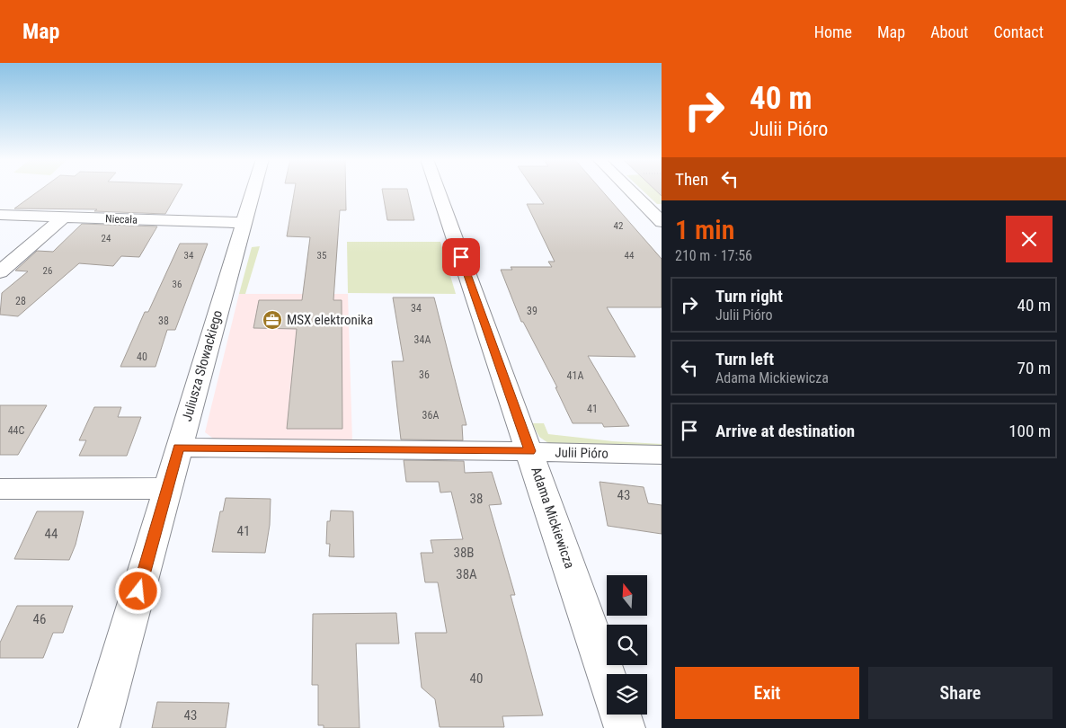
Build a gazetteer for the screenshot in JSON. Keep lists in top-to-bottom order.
{
  "streets": {
    "street": [
      "Niecała",
      "Juliusza Słowackiego",
      "Julii Pióro",
      "Adama Mickiewicza"
    ]
  },
  "crossings": [
    ["Niecała", "Juliusza Słowackiego"],
    ["Juliusza Słowackiego", "Julii Pióro"],
    ["Julii Pióro", "Adama Mickiewicza"]
  ],
  "places": {
    "office": ["MSX elektronika"]
  },
  "house_numbers": [
    "42",
    "24",
    "34",
    "35",
    "44",
    "26",
    "36",
    "28",
    "34",
    "39",
    "38",
    "34A",
    "40",
    "36",
    "41A",
    "41",
    "36A",
    "44C",
    "43",
    "38",
    "41",
    "44",
    "38B",
    "38A",
    "46",
    "40",
    "43"
  ],
  "north": "top",
  "page": {
    "header": "Map",
    "nav": [
      "Home",
      "Map",
      "About",
      "Contact"
    ],
    "turn": ["40 m", "Julii Pióro"],
    "then": "Then",
    "heading": ["1 min", "210 m · 17:56"],
    "list": [
      {
        "name": "Turn right",
        "note": "Julii Pióro",
        "value": "40 m"
      },
      {
        "name": "Turn left",
        "note": "Adama Mickiewicza",
        "value": "70 m"
      },
      {
        "name": "Arrive at destination",
        "value": "100 m"
      }
    ],
    "buttons": ["Exit", "Share"]
  }
}
